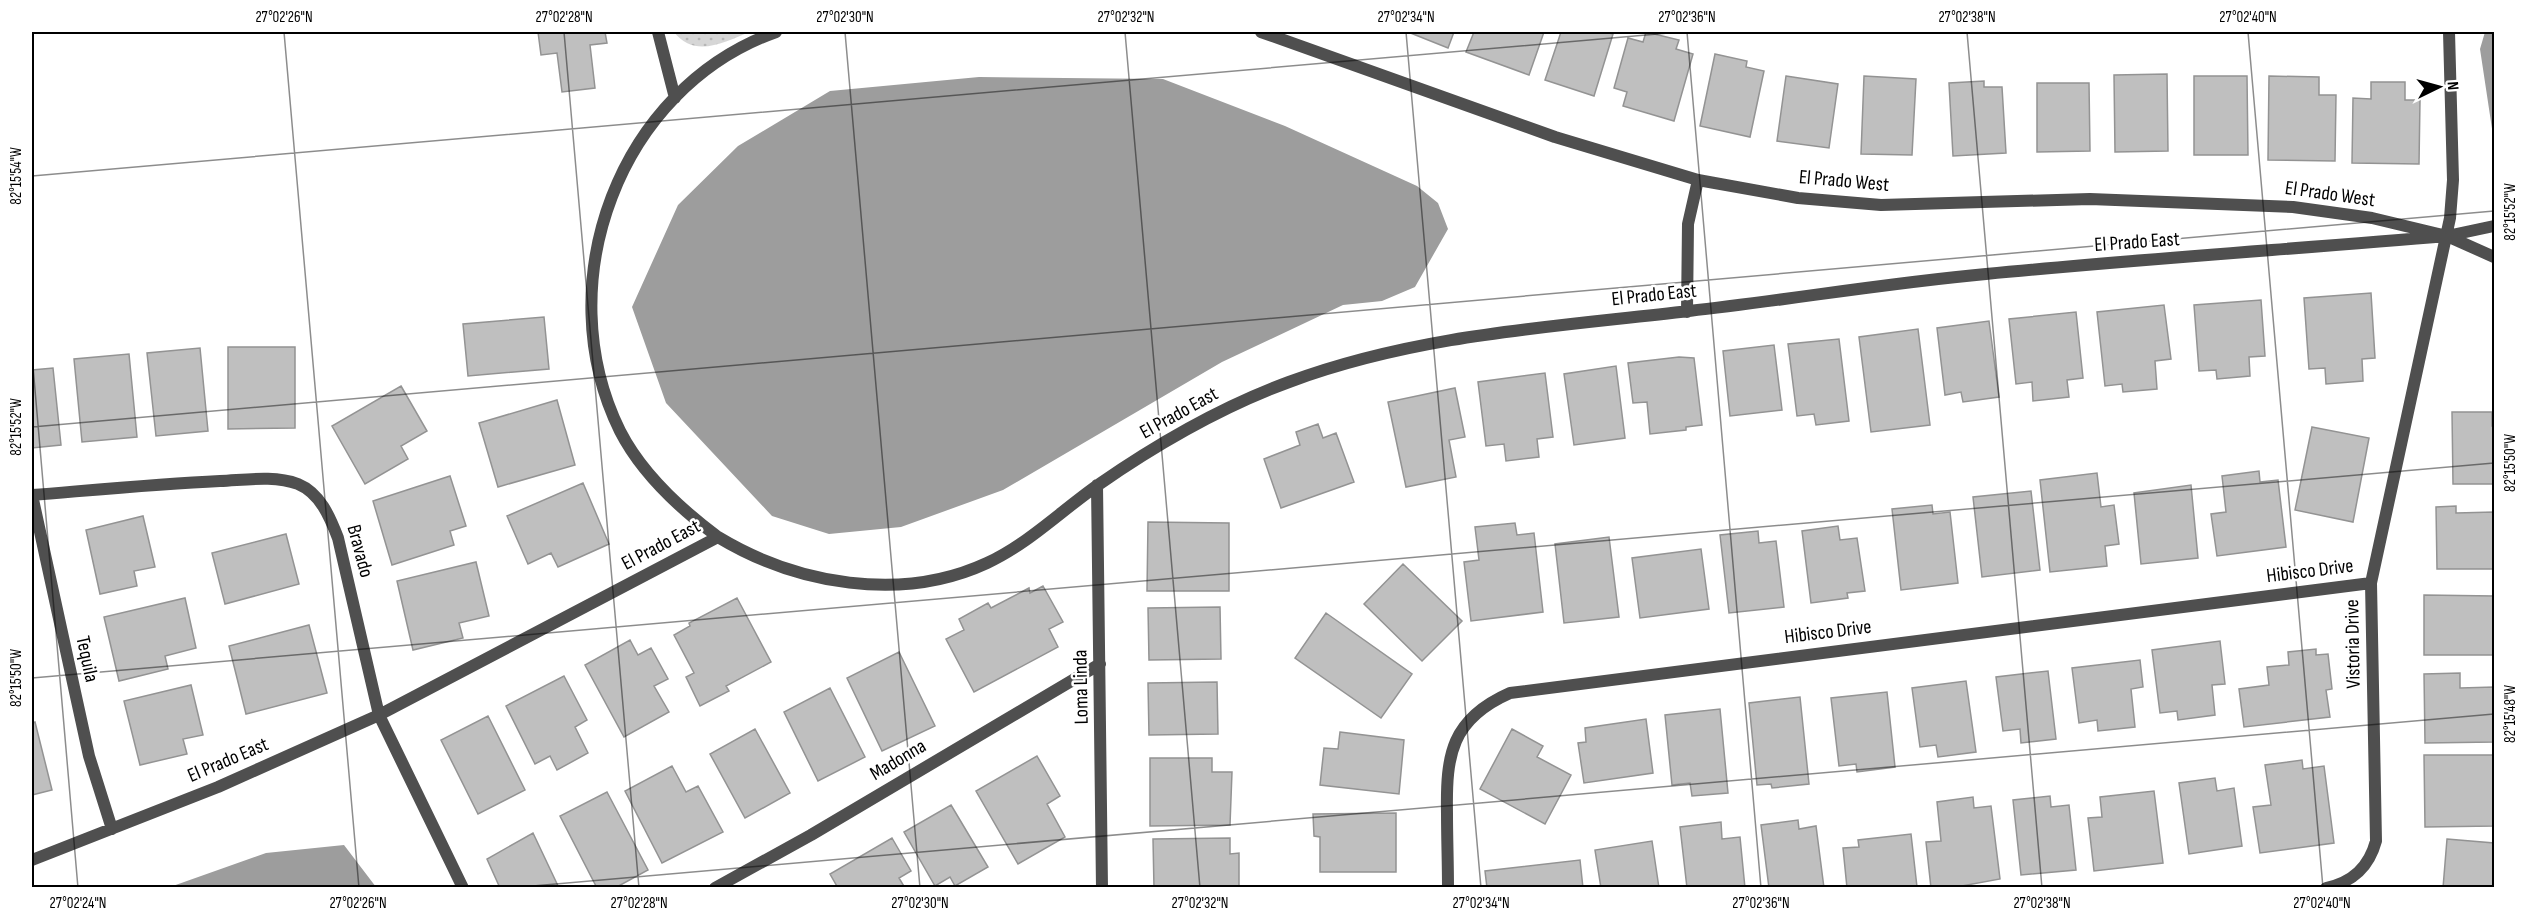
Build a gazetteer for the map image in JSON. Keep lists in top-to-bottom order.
{
  "streets": {
    "street": [
      "El Prado West",
      "El Prado East",
      "Bravado",
      "Hibisco Drive",
      "Vistoria Drive",
      "Tequila",
      "Loma Linda",
      "Madonna"
    ]
  },
  "crossings": [
    ["El Prado West", "El Prado East"],
    ["El Prado West", "Vistoria Drive"],
    ["El Prado East", "Bravado"],
    ["El Prado East", "Vistoria Drive"],
    ["El Prado East", "Tequila"],
    ["El Prado East", "Loma Linda"],
    ["Bravado", "Tequila"],
    ["Hibisco Drive", "Vistoria Drive"],
    ["Loma Linda", "Madonna"]
  ],
  "north": "right",
  "coordinates": [
    "27°02'26\"N",
    "27°02'28\"N",
    "27°02'30\"N",
    "27°02'32\"N",
    "27°02'34\"N",
    "27°02'36\"N",
    "27°02'38\"N",
    "27°02'40\"N",
    "82°15'54\"W",
    "82°15'52\"W",
    "82°15'50\"W",
    "82°15'48\"W",
    "27°02'24\"N"
  ]
}
